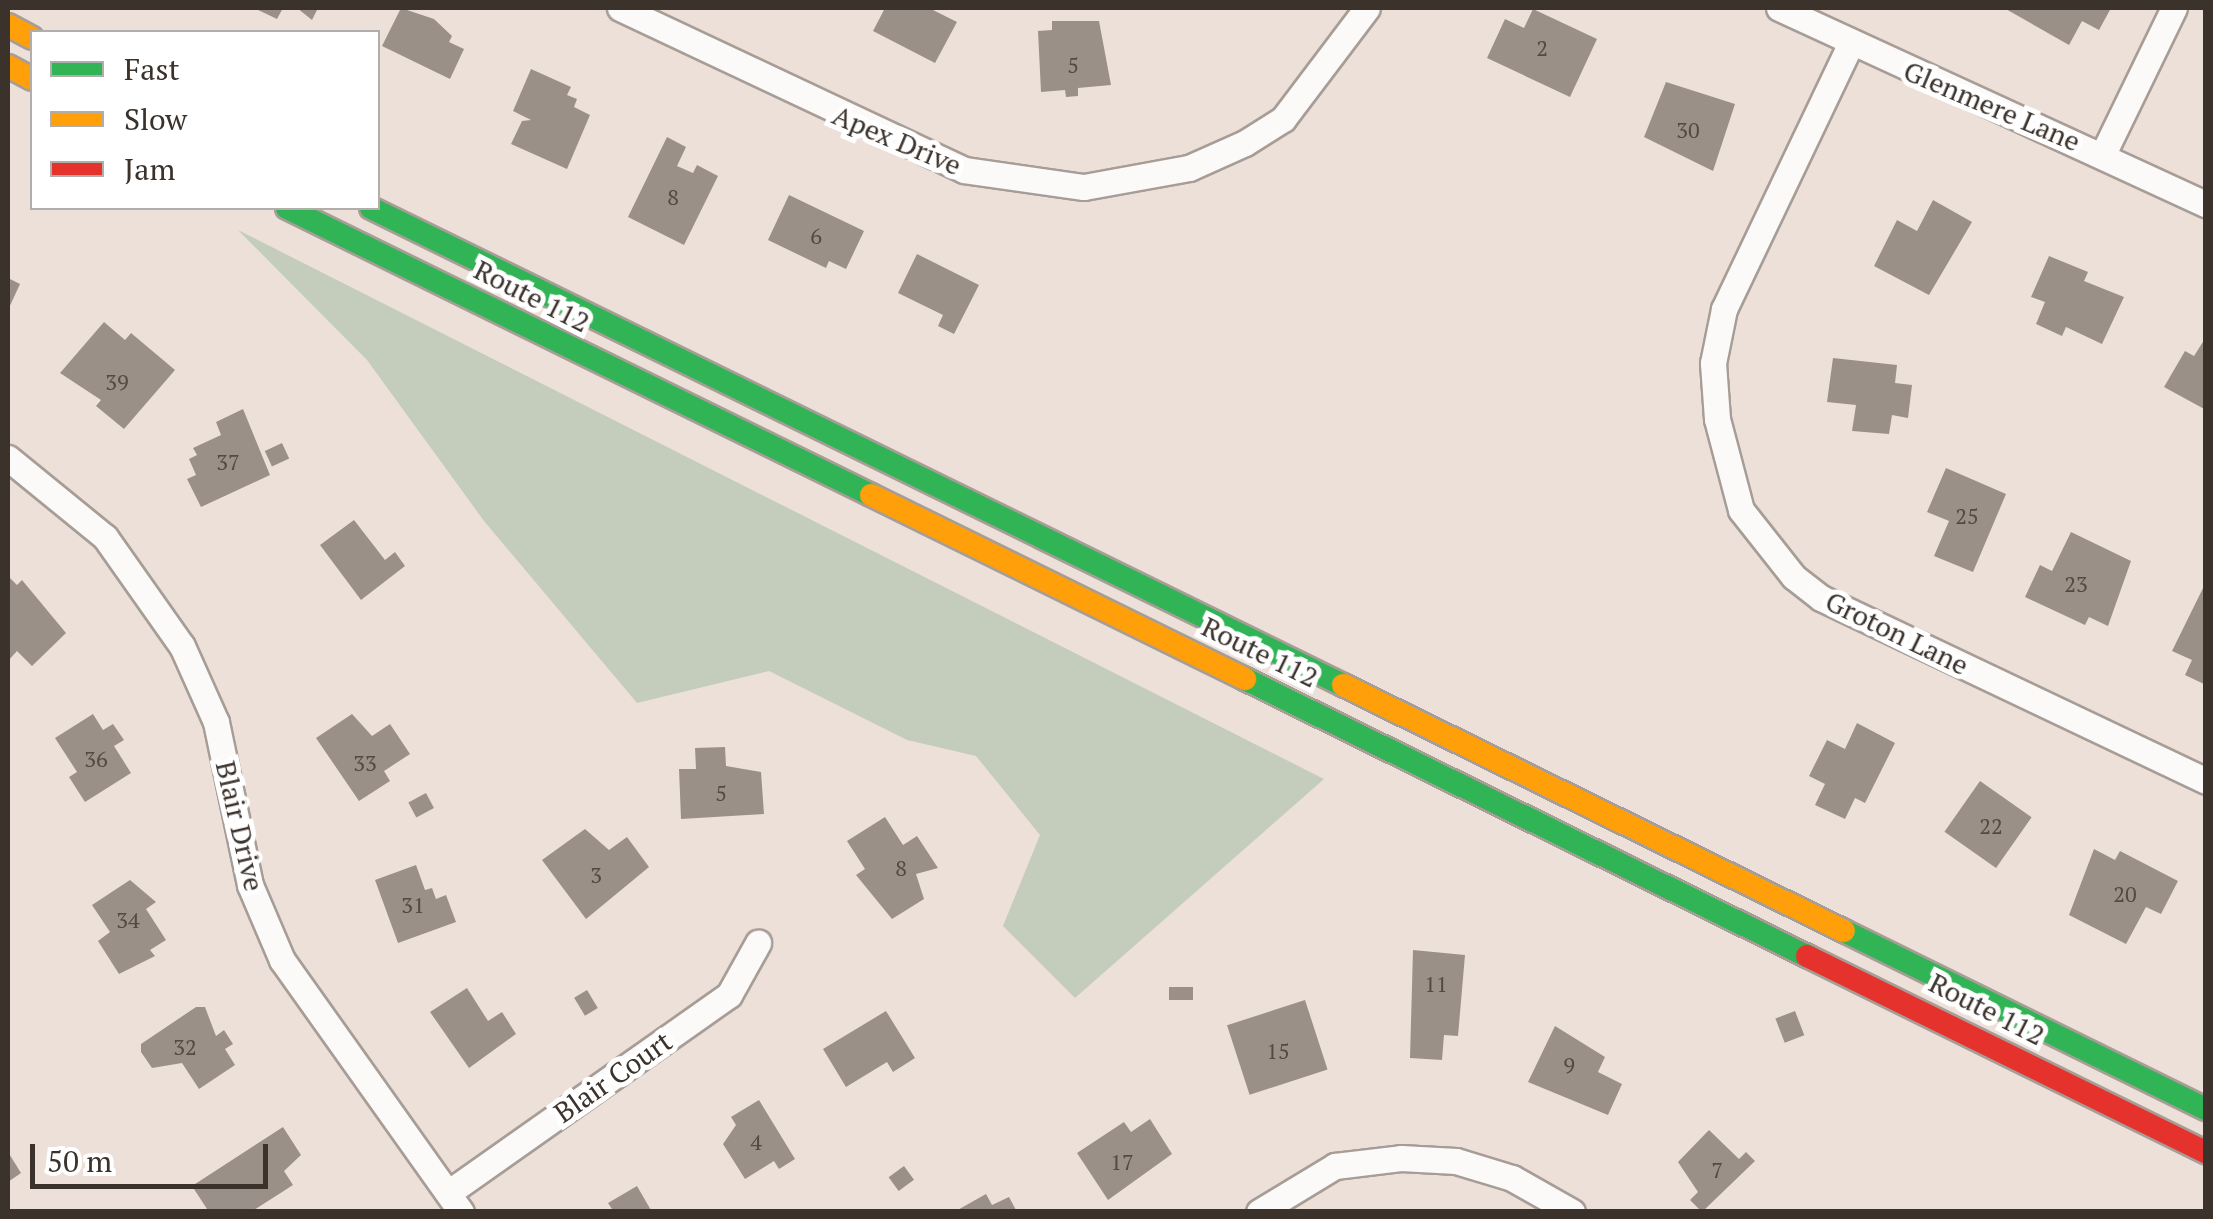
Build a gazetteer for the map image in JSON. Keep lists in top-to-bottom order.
{
  "streets": {
    "main road": ["Route 112"],
    "street": [
      "Glenmere Lane",
      "Apex Drive",
      "Groton Lane",
      "Blair Drive",
      "Blair Court"
    ]
  },
  "crossings": [
    ["Glenmere Lane", "Groton Lane"],
    ["Blair Drive", "Blair Court"]
  ],
  "house_numbers": [
    "2",
    "5",
    "30",
    "8",
    "6",
    "39",
    "37",
    "25",
    "23",
    "36",
    "33",
    "5",
    "22",
    "8",
    "3",
    "20",
    "31",
    "34",
    "11",
    "32",
    "15",
    "9",
    "4",
    "17",
    "7"
  ],
  "legend": ["Fast", "Slow", "Jam"],
  "scale_bar": "50 m"
}
